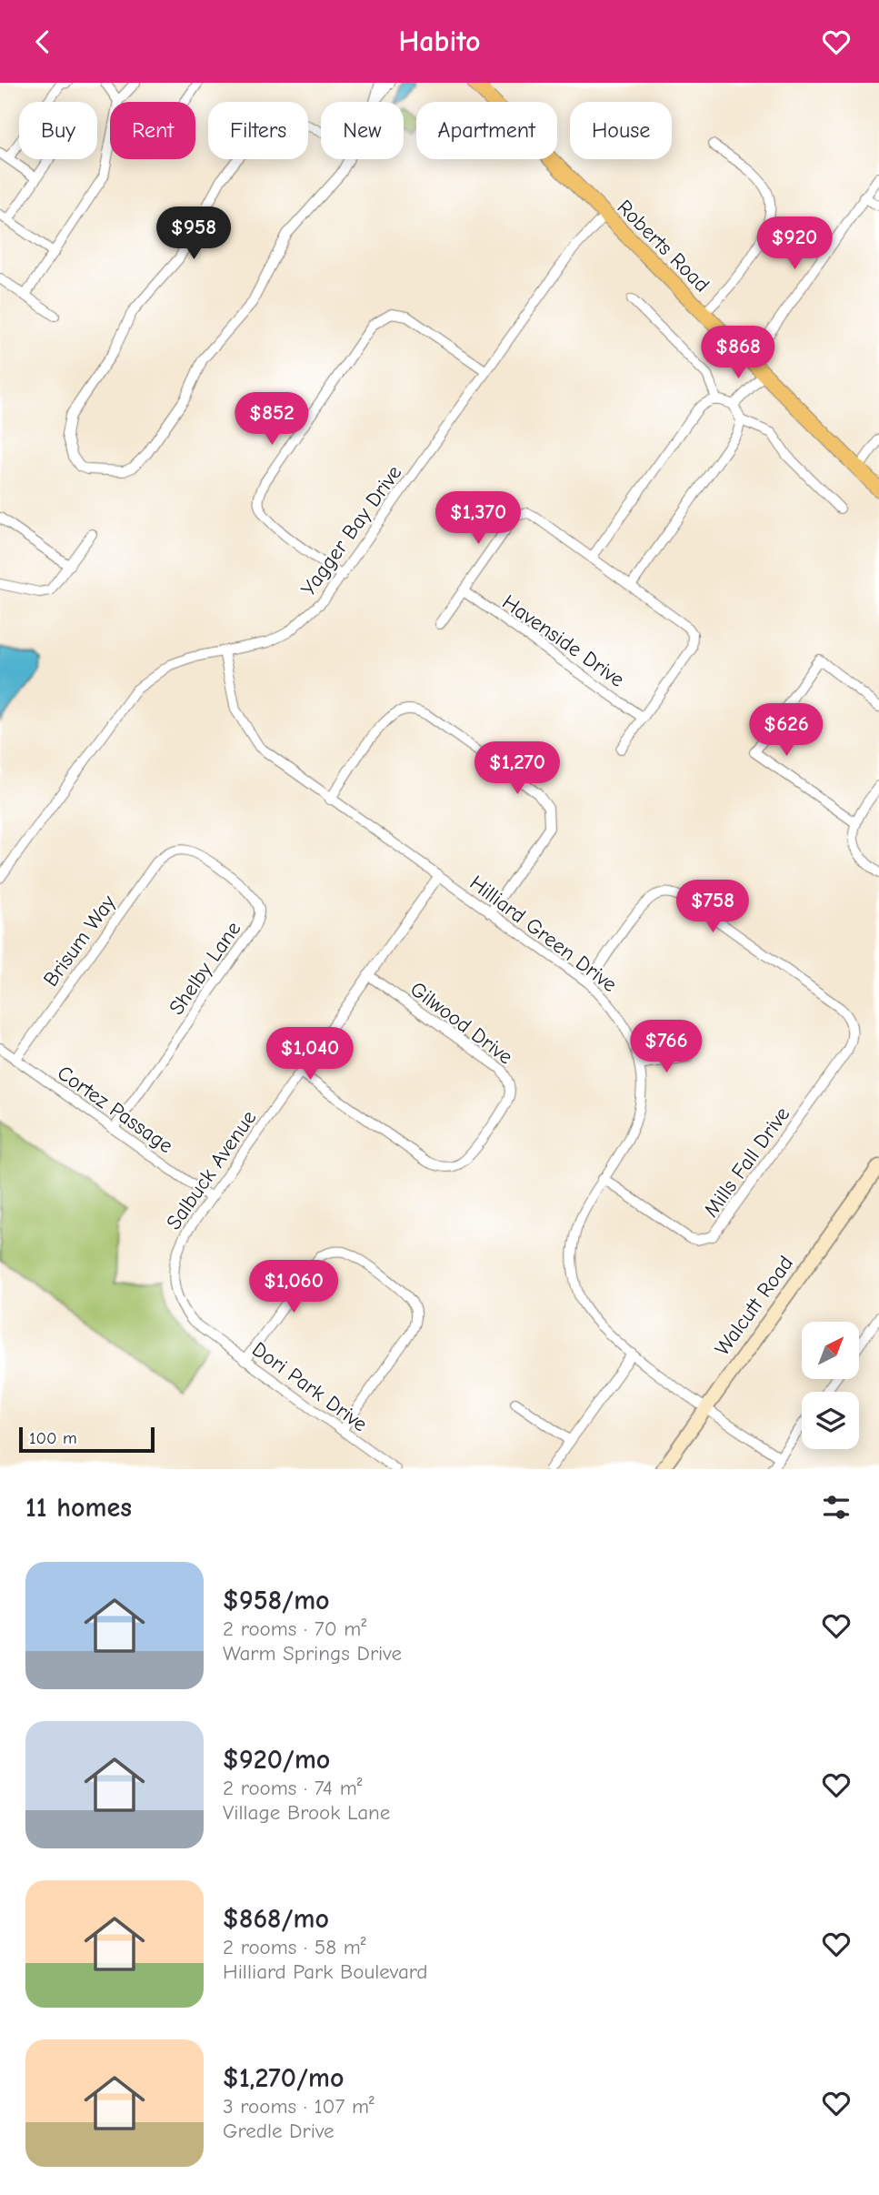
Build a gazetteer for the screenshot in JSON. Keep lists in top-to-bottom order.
{
  "streets": {
    "main road": ["Roberts Road"],
    "street": [
      "Yagger Bay Drive",
      "Havenside Drive",
      "Hilliard Green Drive",
      "Brisum Way",
      "Shelby Lane",
      "Gilwood Drive",
      "Cortez Passage",
      "Mills Fall Drive",
      "Salbuck Avenue",
      "Walcutt Road",
      "Dori Park Drive"
    ]
  },
  "crossings": [
    ["Roberts Road", "Yagger Bay Drive"],
    ["Yagger Bay Drive", "Hilliard Green Drive"],
    ["Hilliard Green Drive", "Mills Fall Drive"],
    ["Hilliard Green Drive", "Salbuck Avenue"],
    ["Hilliard Green Drive", "Walcutt Road"],
    ["Brisum Way", "Shelby Lane"],
    ["Brisum Way", "Cortez Passage"],
    ["Shelby Lane", "Cortez Passage"],
    ["Gilwood Drive", "Salbuck Avenue"],
    ["Cortez Passage", "Salbuck Avenue"],
    ["Salbuck Avenue", "Dori Park Drive"]
  ],
  "scale_bar": "100 m",
  "north": "top right",
  "page": {
    "header": "Habito",
    "chip": [
      "Buy",
      "Rent",
      "Filters",
      "New",
      "Apartment",
      "House"
    ],
    "price": [
      "$958",
      "$920",
      "$868",
      "$852",
      "$1,370",
      "$626",
      "$1,270",
      "$758",
      "$766",
      "$1,040",
      "$1,060"
    ],
    "scale": "100 m",
    "heading": "11 homes",
    "list": [
      {
        "name": "$958/mo",
        "note": "2 rooms · 70 m² · Warm Springs Drive"
      },
      {
        "name": "$920/mo",
        "note": "2 rooms · 74 m² · Village Brook Lane"
      },
      {
        "name": "$868/mo",
        "note": "2 rooms · 58 m² · Hilliard Park Boulevard"
      },
      {
        "name": "$1,270/mo",
        "note": "3 rooms · 107 m² · Gredle Drive"
      }
    ]
  }
}
